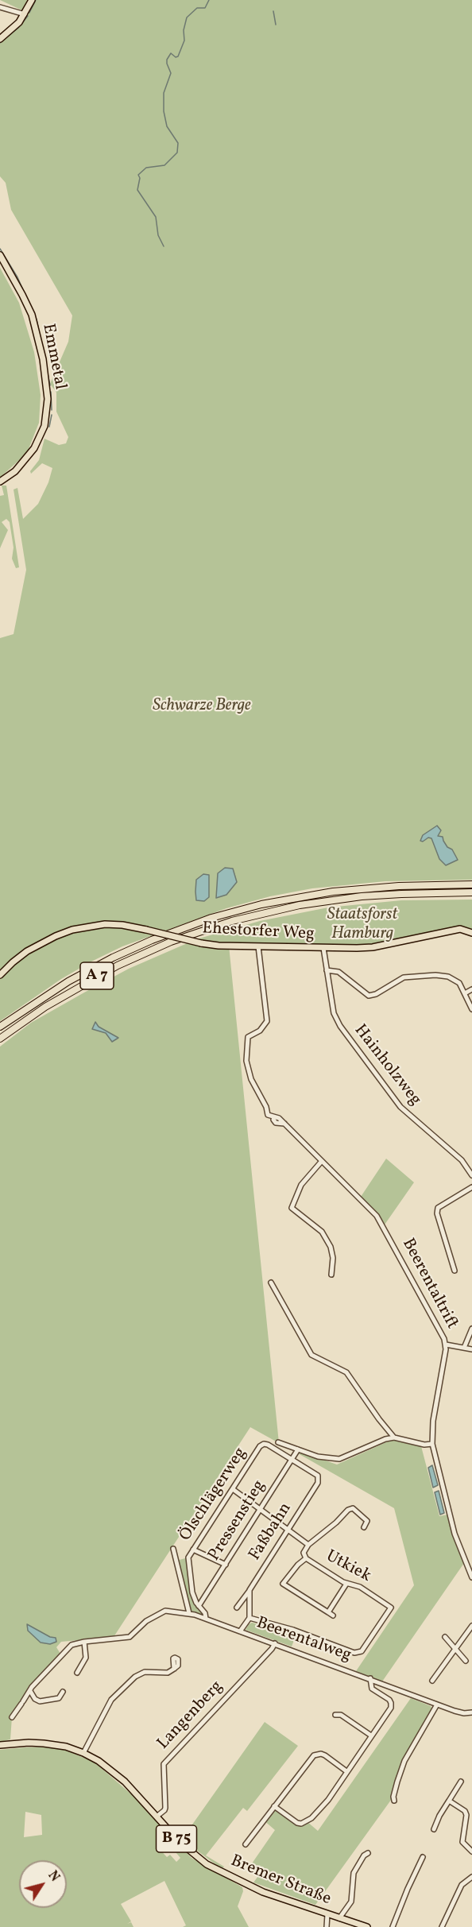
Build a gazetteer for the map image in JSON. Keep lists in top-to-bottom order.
{
  "streets": {
    "highway": ["A 7"],
    "main road": [
      "Emmetal",
      "Ehestorfer Weg",
      "B 75",
      "Bremer Straße"
    ],
    "street": [
      "Hainholzweg",
      "Beerentaltrift",
      "Ölschlägerweg",
      "Pressenstieg",
      "Faßbahn",
      "Utkiek",
      "Beerentalweg",
      "Langenberg"
    ]
  },
  "crossings": [
    ["Ehestorfer Weg", "Hainholzweg"],
    ["Ehestorfer Weg", "Beerentaltrift"],
    ["Ölschlägerweg", "Pressenstieg"],
    ["Ölschlägerweg", "Faßbahn"],
    ["Ölschlägerweg", "Beerentalweg"],
    ["Pressenstieg", "Faßbahn"],
    ["Beerentalweg", "Langenberg"],
    ["Langenberg", "Bremer Straße"]
  ],
  "parks": ["Schwarze Berge", "Staatsforst Hamburg"],
  "north": "top right"
}
